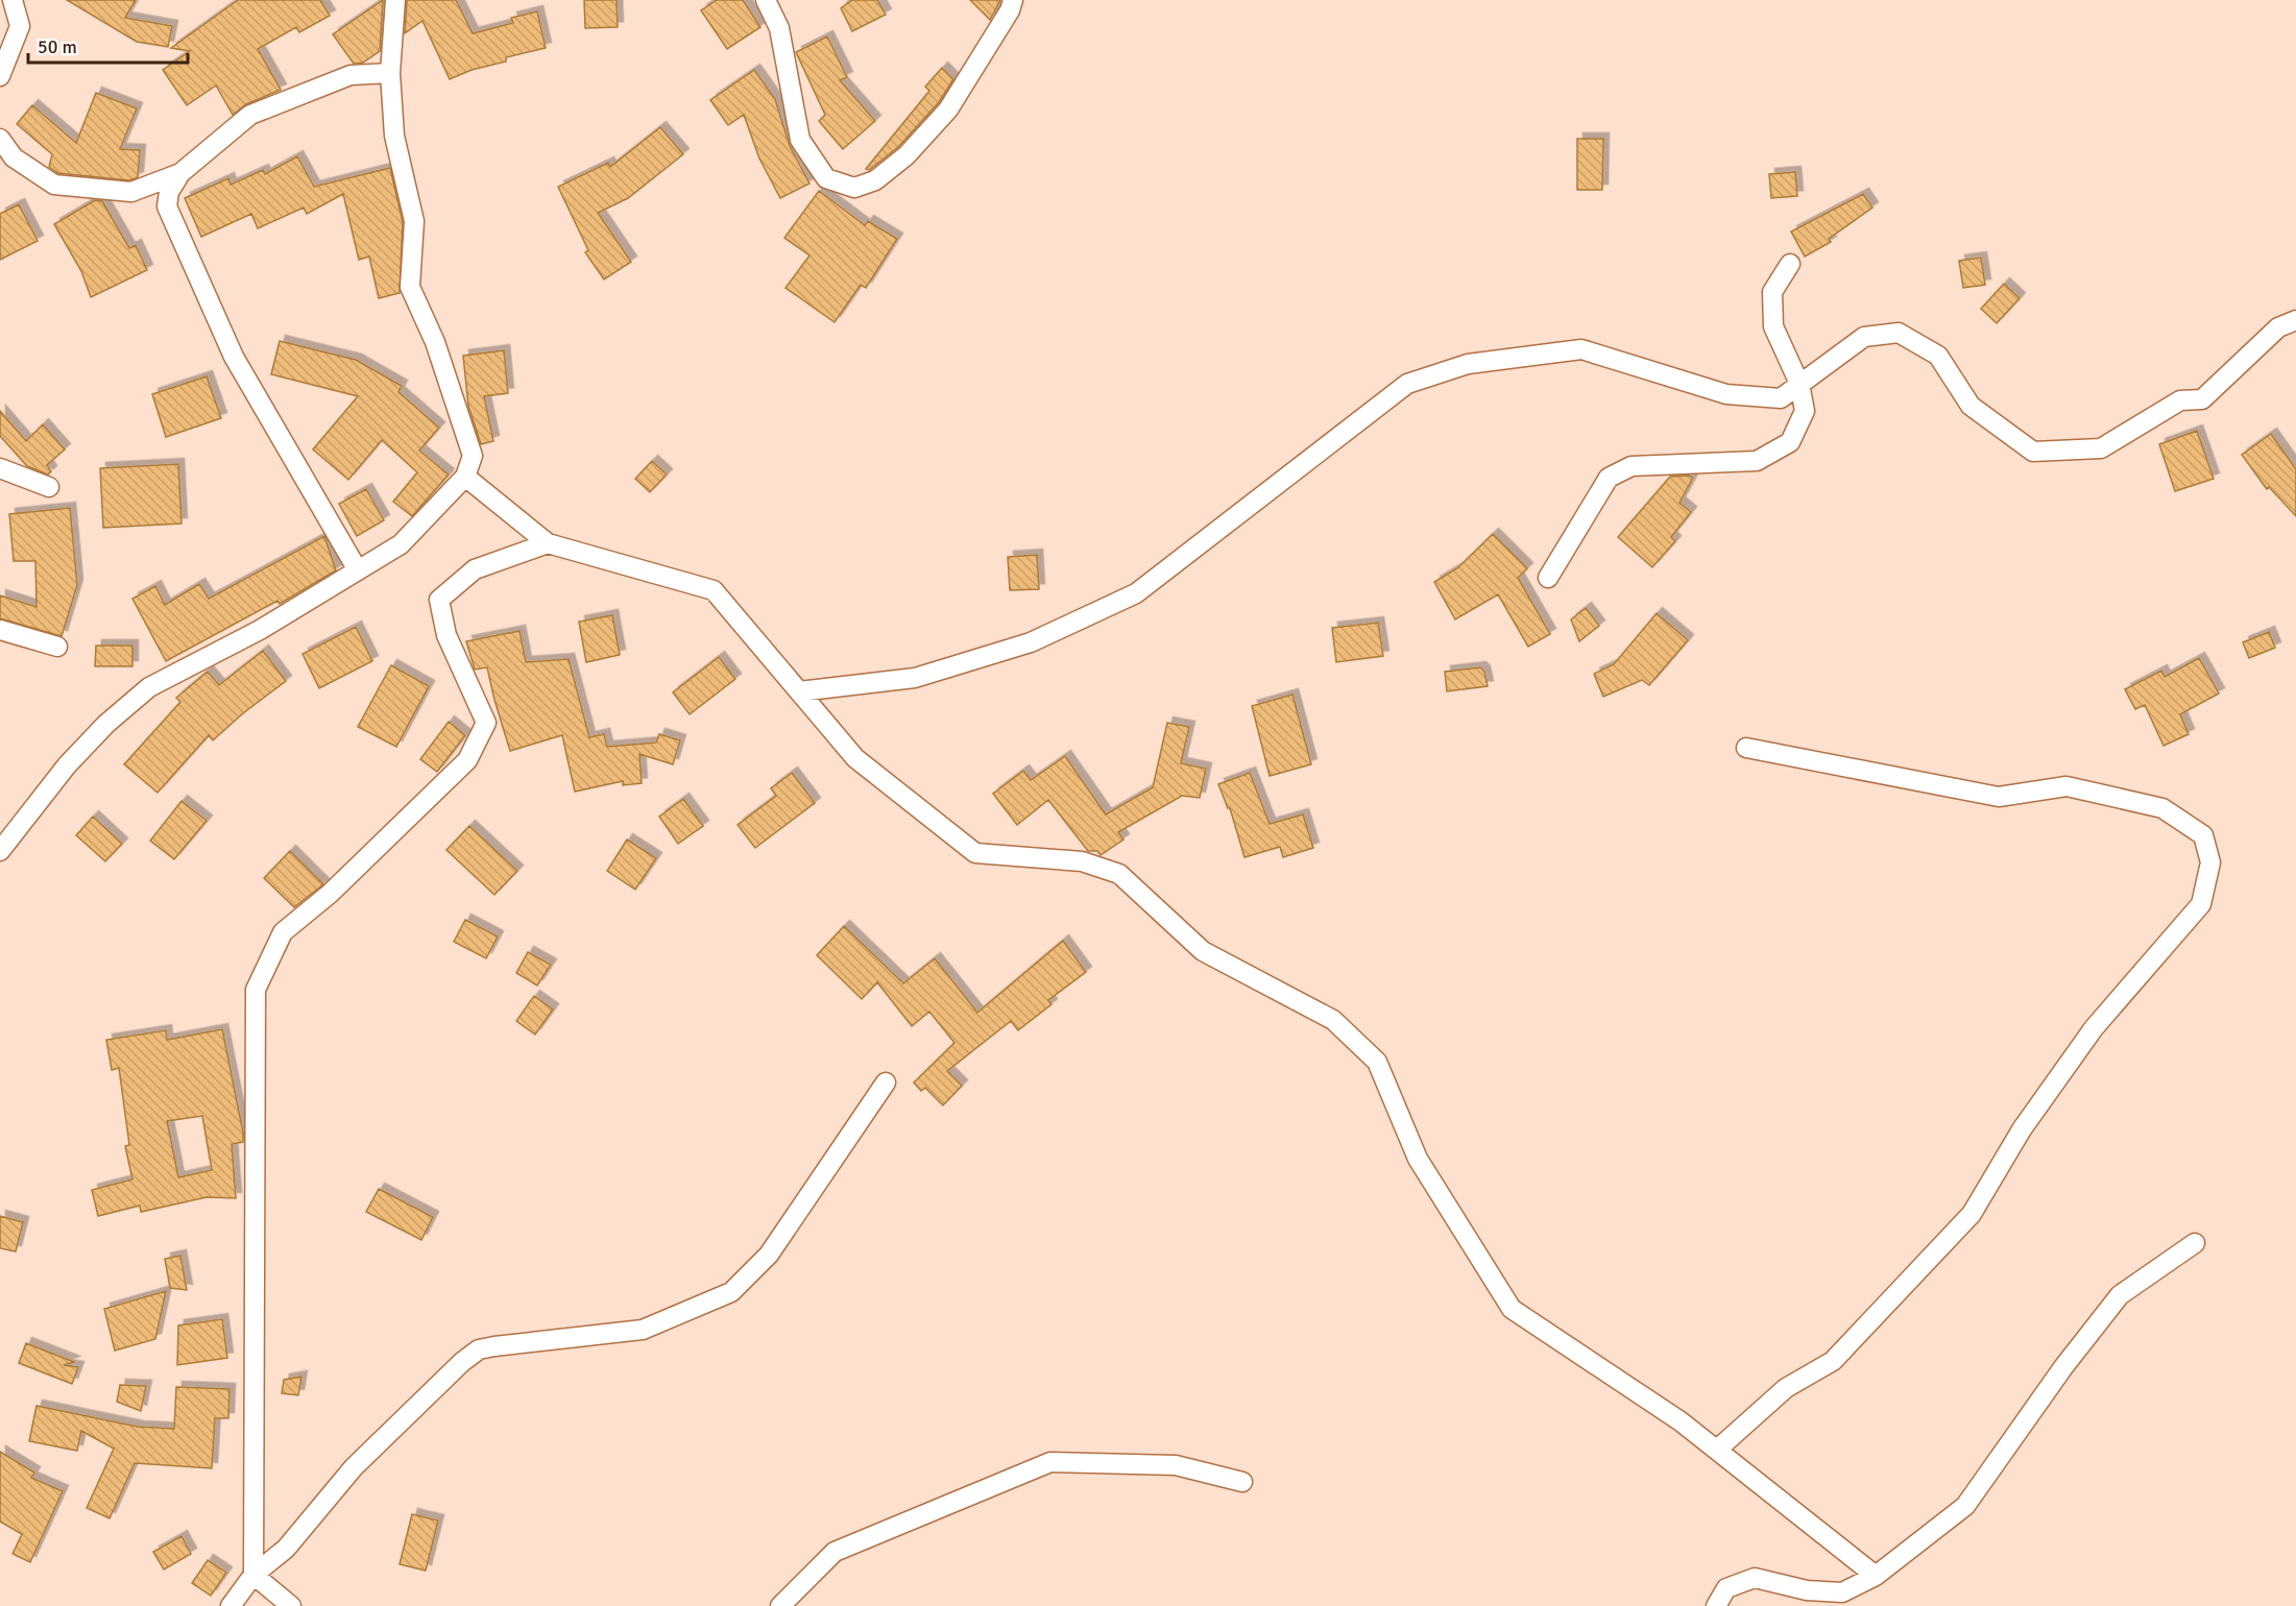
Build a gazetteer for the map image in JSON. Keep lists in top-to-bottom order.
{
  "scale_bar": "50 m"
}
